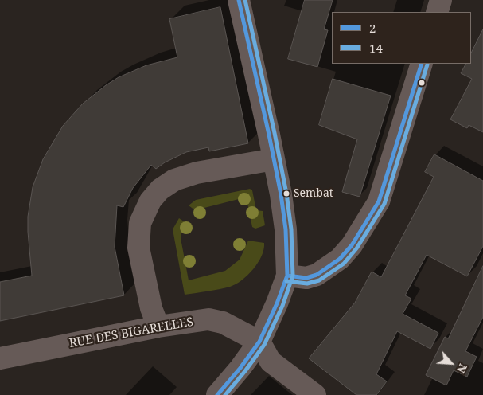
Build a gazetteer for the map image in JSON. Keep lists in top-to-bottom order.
{
  "streets": {
    "street": ["RUE DES BIGARELLES"]
  },
  "places": ["Sembat"],
  "lines": ["transit line 2", "transit line 14"],
  "legend": ["2", "14"],
  "north": "bottom right"
}
